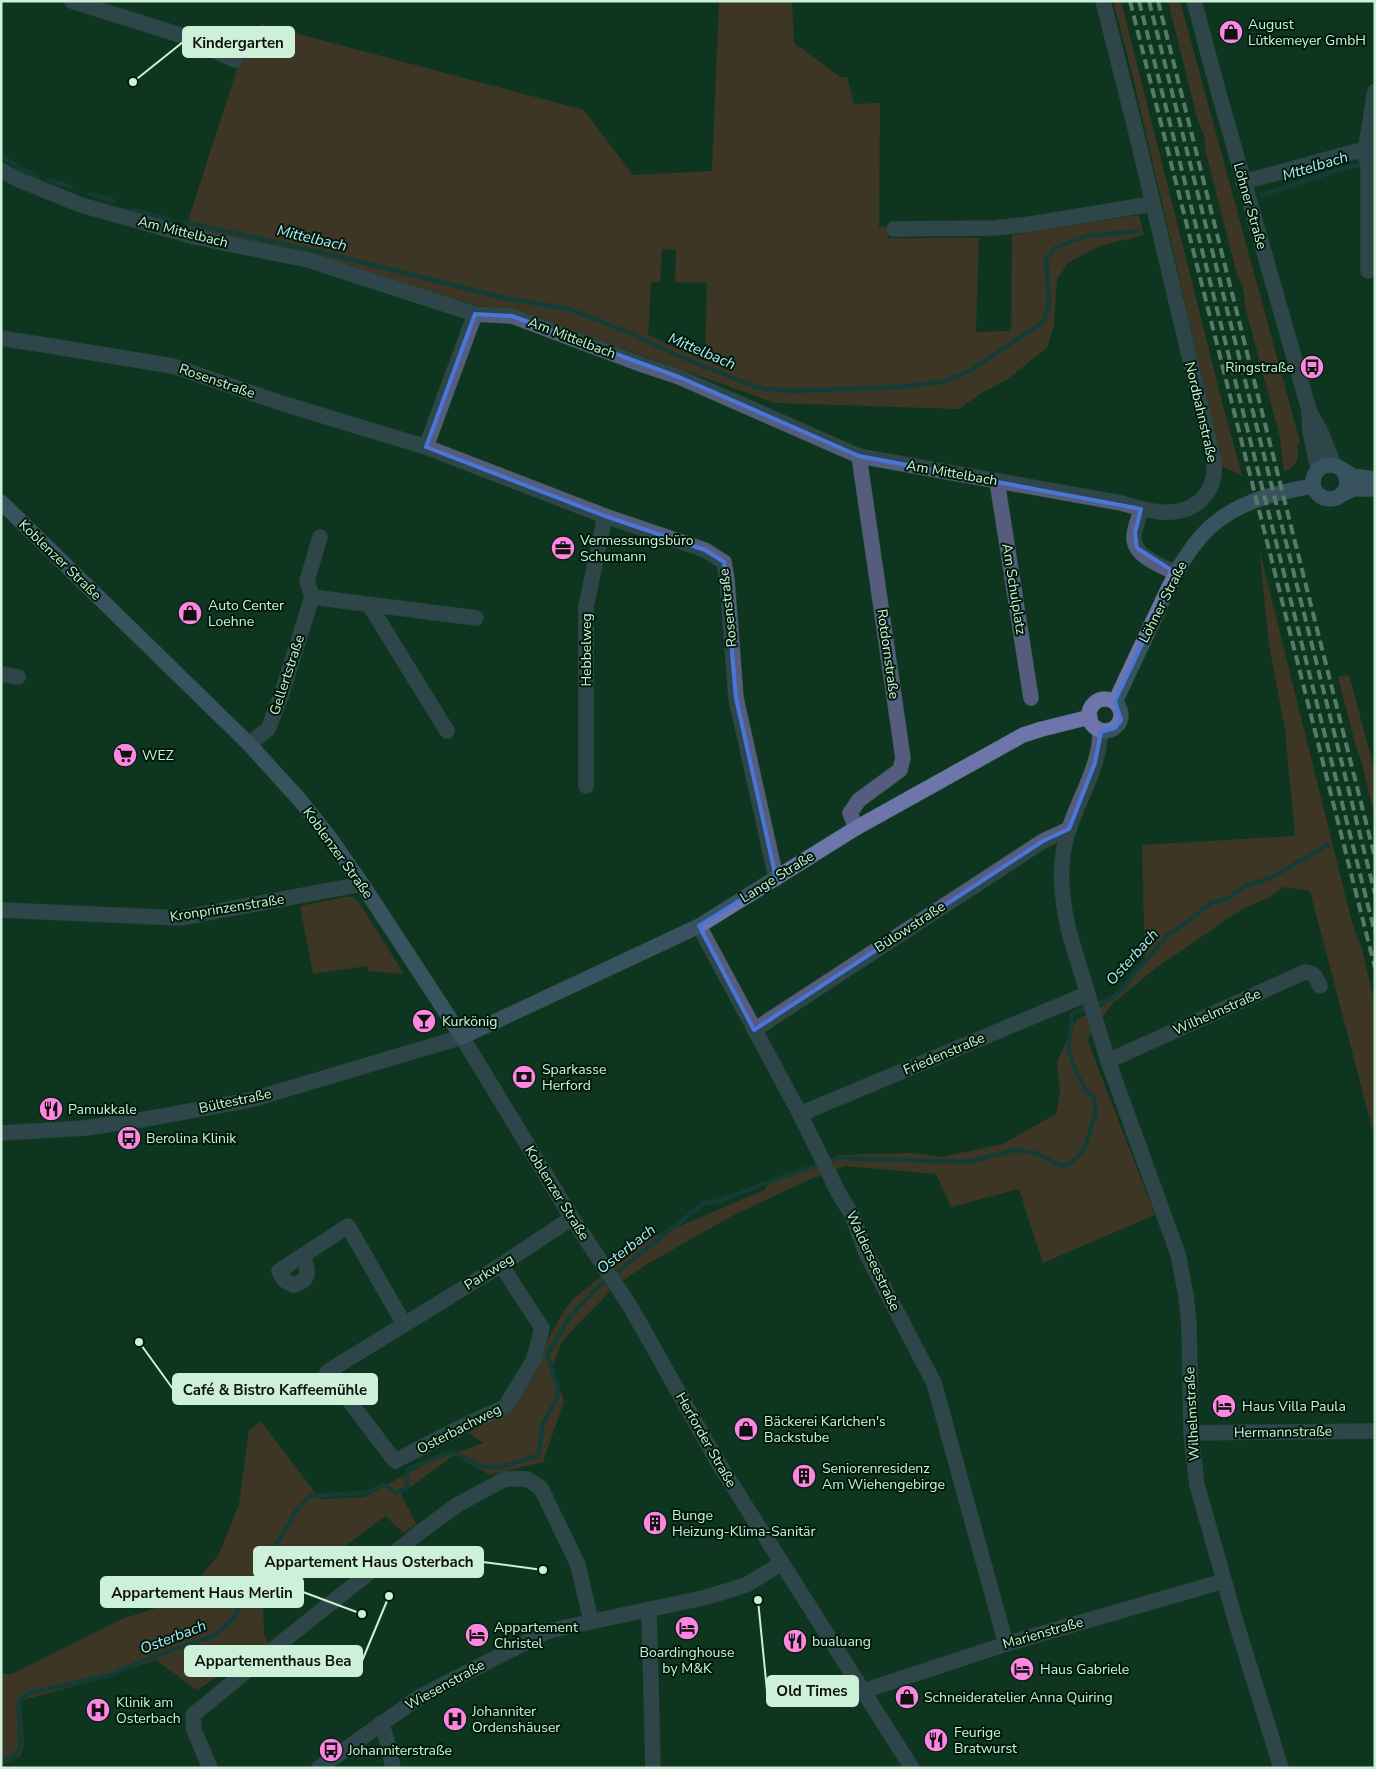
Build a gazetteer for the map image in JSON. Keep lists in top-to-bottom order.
{
  "streets": {
    "street": [
      "Löhner Straße",
      "Am Mittelbach",
      "Rosenstraße",
      "Nordbahnstraße",
      "Koblenzer Straße",
      "Am Schulplatz",
      "Hebbelweg",
      "Rotdornstraße",
      "Gellertstraße",
      "Lange Straße",
      "Kronprinzenstraße",
      "Bülowstraße",
      "Wilhelmstraße",
      "Friedenstraße",
      "Bültestraße",
      "Walderseestraße",
      "Parkweg",
      "Osterbachweg",
      "Hermannstraße",
      "Herforder Straße",
      "Marienstraße",
      "Wiesenstraße"
    ]
  },
  "crossings": [
    ["Löhner Straße", "Lange Straße"],
    ["Am Mittelbach", "Nordbahnstraße"],
    ["Am Mittelbach", "Am Schulplatz"],
    ["Am Mittelbach", "Rotdornstraße"],
    ["Rosenstraße", "Hebbelweg"],
    ["Rosenstraße", "Lange Straße"],
    ["Koblenzer Straße", "Gellertstraße"],
    ["Koblenzer Straße", "Lange Straße"],
    ["Koblenzer Straße", "Kronprinzenstraße"],
    ["Koblenzer Straße", "Bültestraße"],
    ["Koblenzer Straße", "Parkweg"],
    ["Koblenzer Straße", "Herforder Straße"],
    ["Rotdornstraße", "Lange Straße"],
    ["Lange Straße", "Bültestraße"],
    ["Lange Straße", "Walderseestraße"],
    ["Bülowstraße", "Walderseestraße"],
    ["Wilhelmstraße", "Friedenstraße"],
    ["Wilhelmstraße", "Hermannstraße"],
    ["Wilhelmstraße", "Marienstraße"],
    ["Friedenstraße", "Walderseestraße"],
    ["Walderseestraße", "Marienstraße"],
    ["Parkweg", "Osterbachweg"],
    ["Herforder Straße", "Marienstraße"],
    ["Herforder Straße", "Wiesenstraße"]
  ],
  "water": ["Mttelbach", "Mittelbach", "Osterbach"],
  "places": {
    "shop": [
      "August Lütkemeyer GmbH",
      "Auto Center Loehne",
      "Bäckerei Karlchen's Backstube",
      "Schneideratelier Anna Quiring"
    ],
    "other": [
      "Kindergarten",
      "Café & Bistro Kaffeemühle",
      "Appartement Haus Osterbach",
      "Appartementhaus Bea",
      "Old Times",
      "Appartement Haus Merlin"
    ],
    "bus stop": ["Ringstraße", "Berolina Klinik", "Johanniterstraße"],
    "office": ["Vermessungsbüro Schumann"],
    "supermarket": ["WEZ"],
    "bar": ["Kurkönig"],
    "bank": ["Sparkasse Herford"],
    "restaurant": ["Pamukkale", "bualuang", "Feurige Bratwurst"],
    "hotel": [
      "Haus Villa Paula",
      "Boardinghouse by M&K",
      "Appartement Christel",
      "Haus Gabriele"
    ],
    "building": ["Seniorenresidenz Am Wiehengebirge", "Bunge Heizung-Klima-Sanitär"],
    "hospital": ["Klinik am Osterbach", "Johanniter Ordenshäuser"]
  }
}
